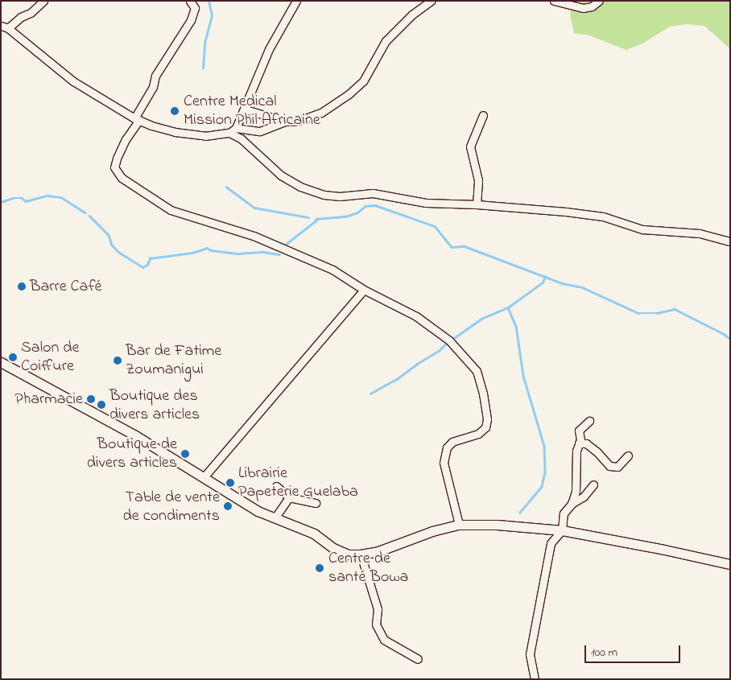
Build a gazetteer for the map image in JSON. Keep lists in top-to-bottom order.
{
  "places": [
    "Centre Medical Mission Phil Africaine",
    "Barre Café",
    "Salon de Coiffure",
    "Bar de Fatime Zoumanigui",
    "Pharmacie",
    "Boutique des divers articles",
    "Boutique de divers articles",
    "Librairie Papeterie Guelaba",
    "Table de vente de condiments",
    "Centre de santé Bowa"
  ],
  "scale_bar": "100 m"
}
